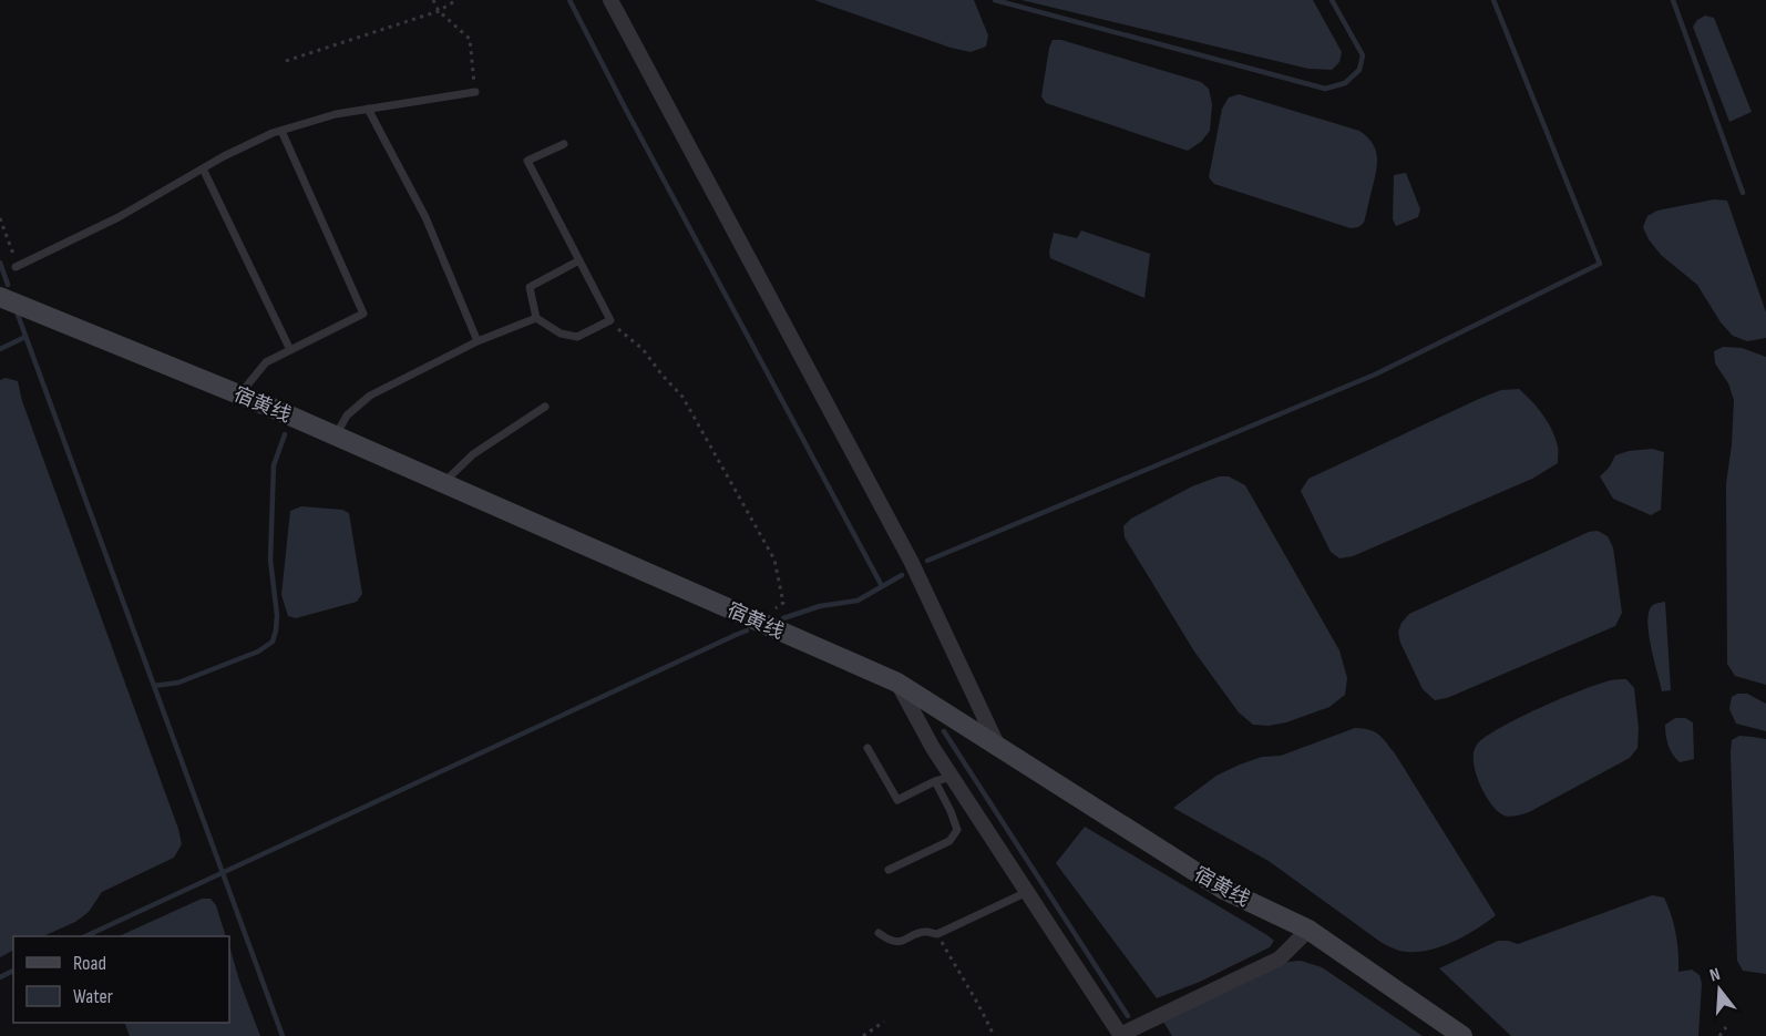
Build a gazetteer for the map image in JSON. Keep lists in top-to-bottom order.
{
  "streets": {
    "main road": ["宿黄线"]
  },
  "legend": ["Road", "Water"],
  "north": "top"
}
